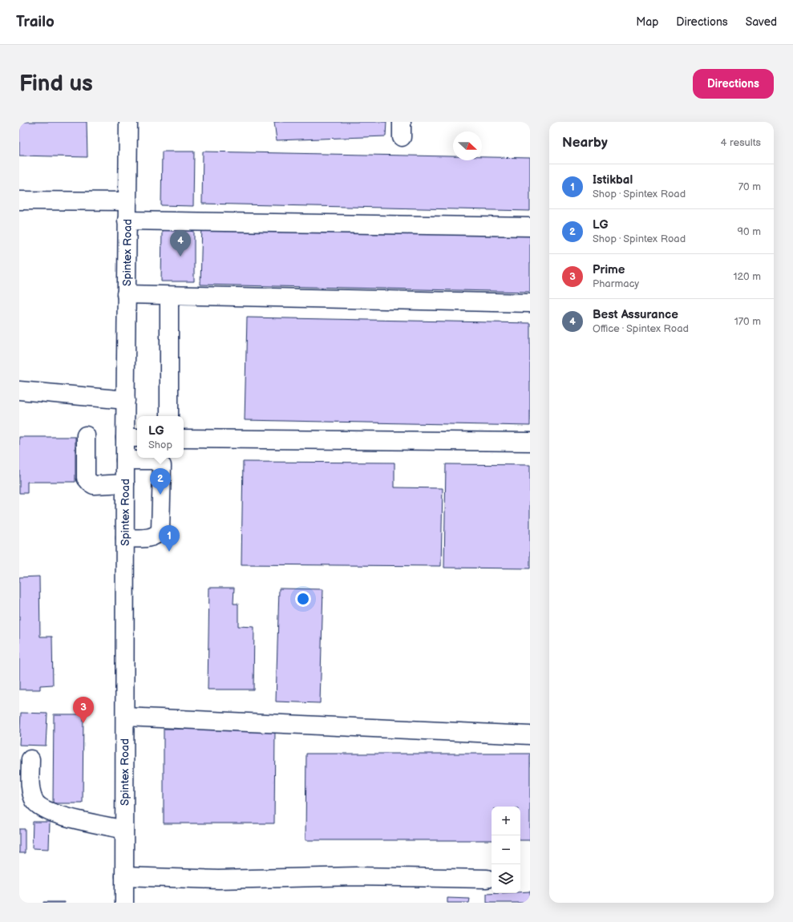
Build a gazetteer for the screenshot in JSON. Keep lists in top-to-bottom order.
{
  "streets": {
    "main road": ["Spintex Road"]
  },
  "north": "right",
  "page": {
    "header": "Trailo",
    "nav": ["Map", "Directions", "Saved"],
    "buttons": "Directions",
    "title": "Find us",
    "heading": ["Nearby", "4 results"],
    "list": [
      {
        "mark": "1",
        "name": "Istikbal",
        "note": "Shop · Spintex Road",
        "value": "70 m"
      },
      {
        "mark": "2",
        "name": "LG",
        "note": "Shop · Spintex Road",
        "value": "90 m"
      },
      {
        "mark": "3",
        "name": "Prime",
        "note": "Pharmacy",
        "value": "120 m"
      },
      {
        "mark": "4",
        "name": "Best Assurance",
        "note": "Office · Spintex Road",
        "value": "170 m"
      }
    ],
    "pins": [
      "4",
      "2",
      "1",
      "3"
    ],
    "popup": ["LG", "Shop"],
    "map_buttons": ["+", "−"]
  }
}
